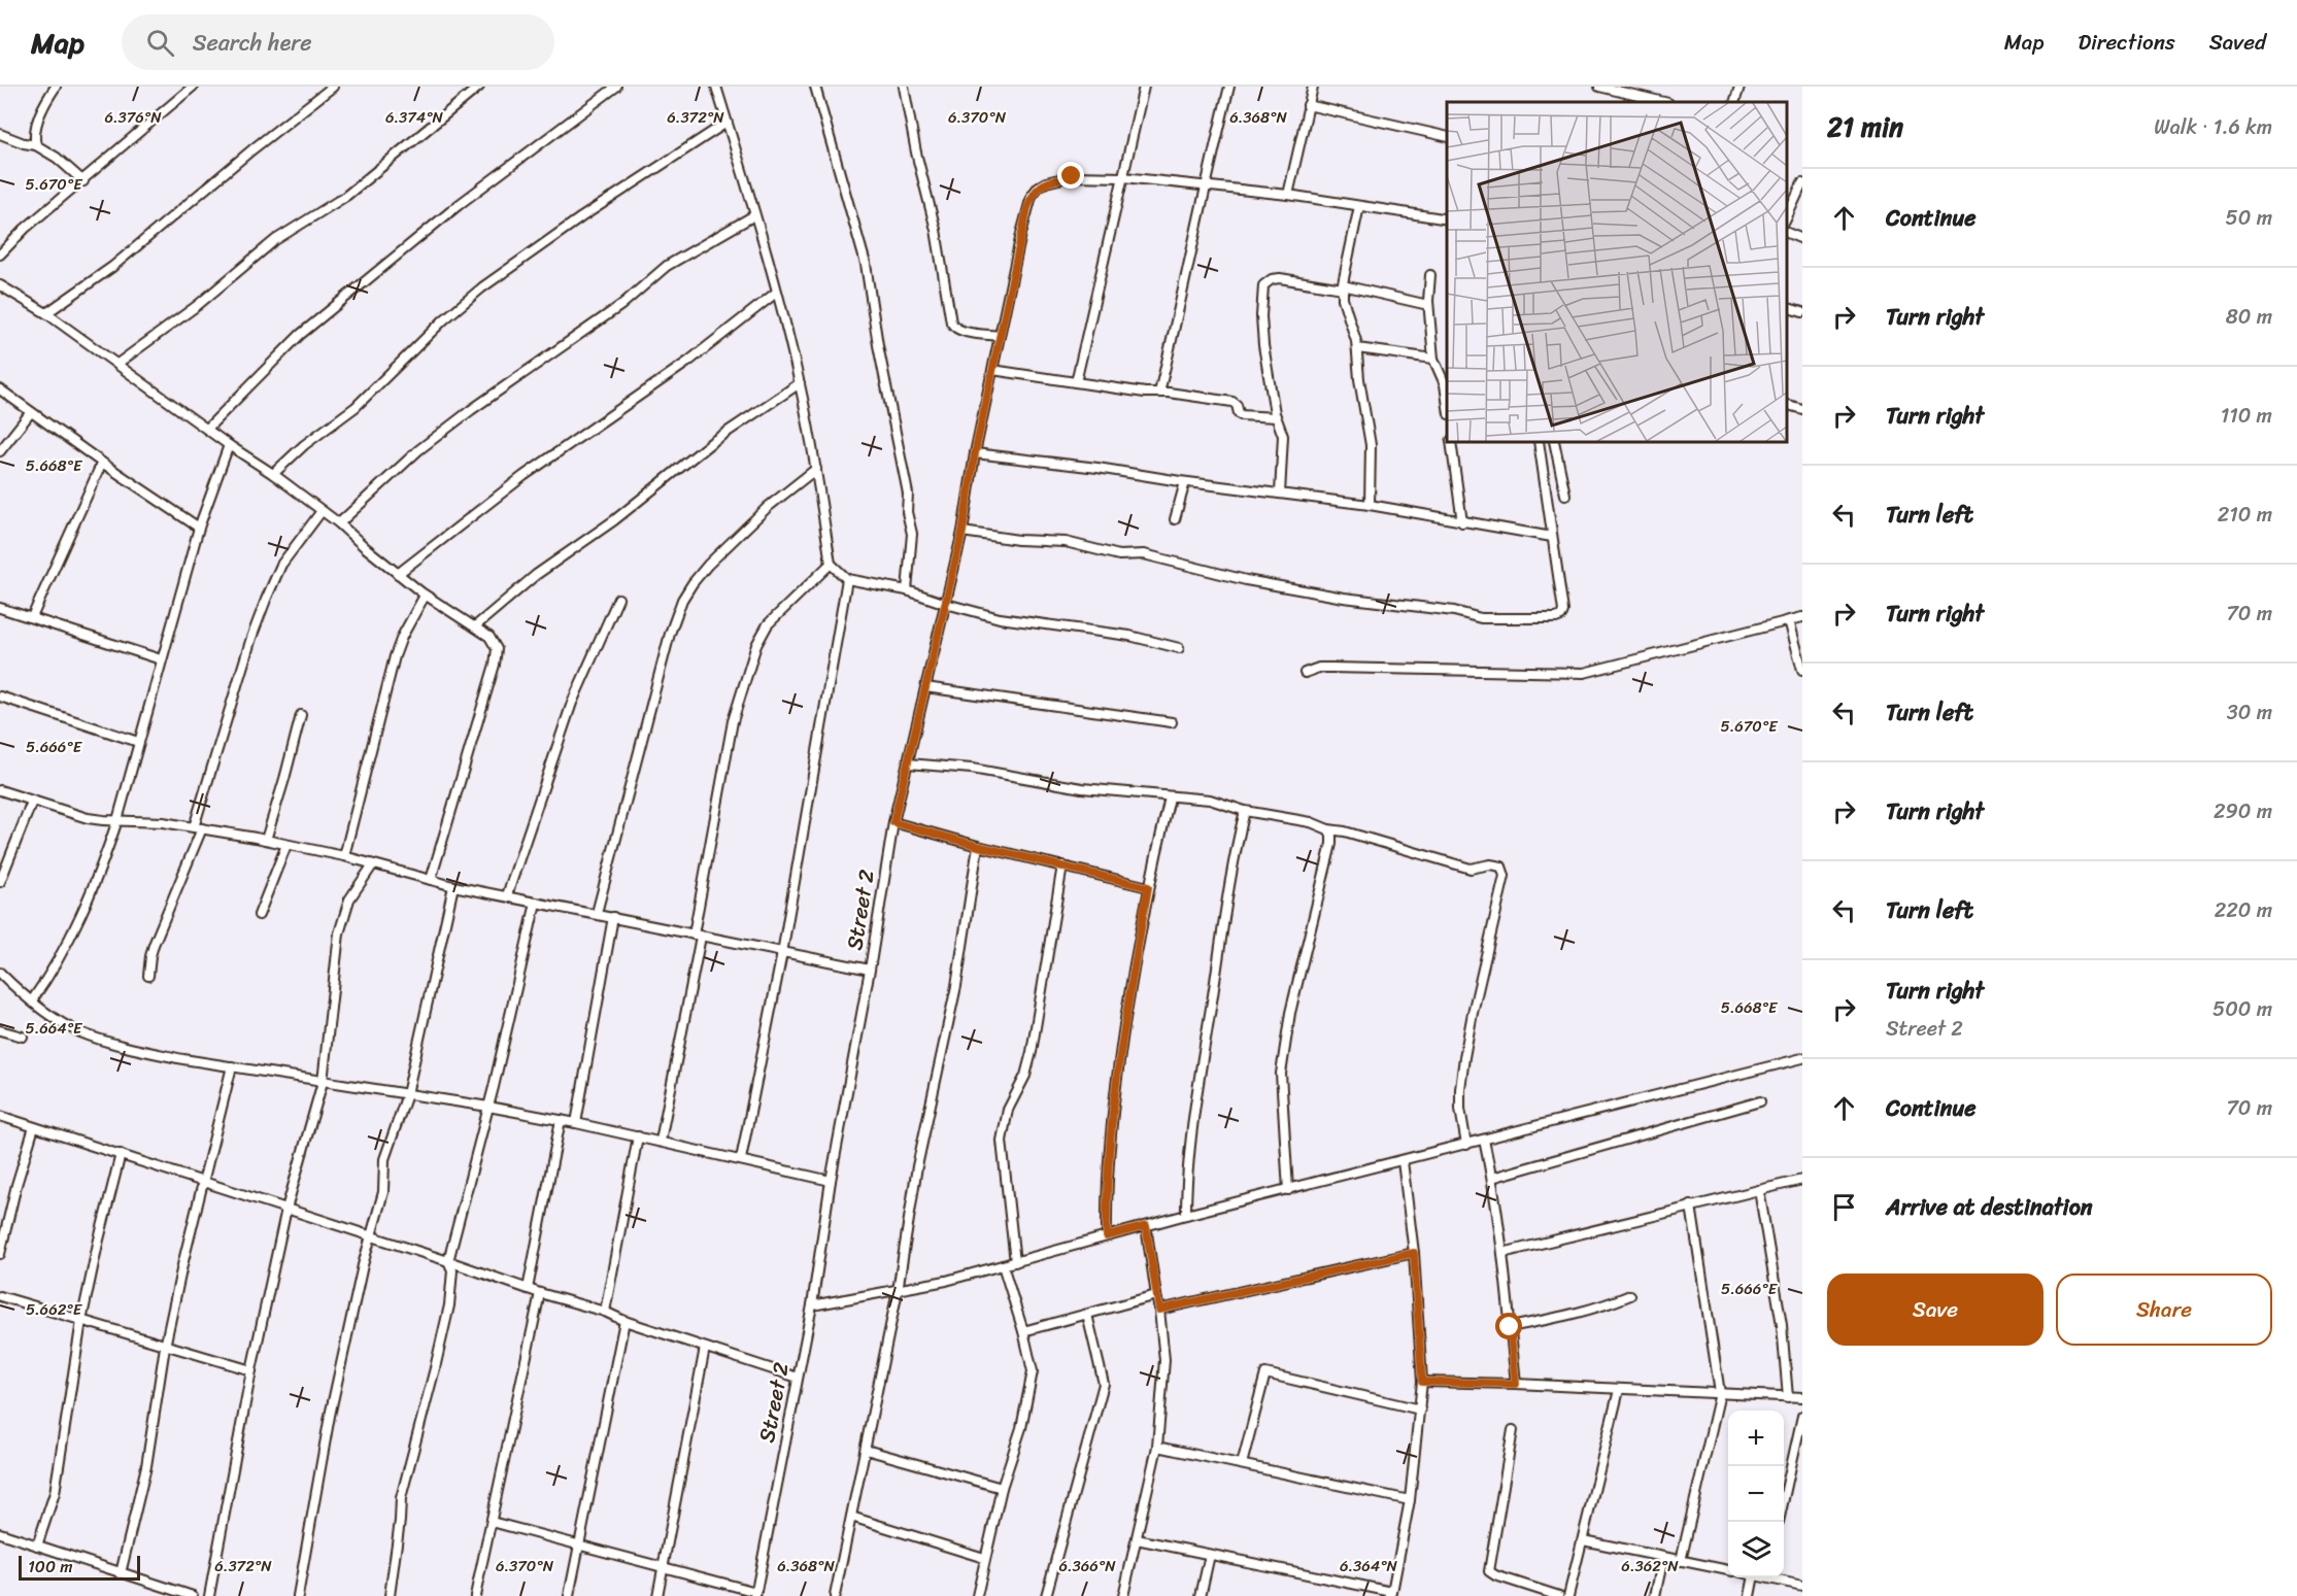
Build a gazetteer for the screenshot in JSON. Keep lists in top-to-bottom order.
{
  "streets": {
    "street": ["Street 2"]
  },
  "scale_bar": "100 m",
  "page": {
    "header": "Map",
    "search": "Search here",
    "nav": ["Map", "Directions", "Saved"],
    "heading": ["21 min", "Walk · 1.6 km"],
    "list": [
      ["Continue", "50 m"],
      ["Turn right", "80 m"],
      ["Turn right", "110 m"],
      ["Turn left", "210 m"],
      ["Turn right", "70 m"],
      ["Turn left", "30 m"],
      ["Turn right", "290 m"],
      ["Turn left", "220 m"],
      ["Turn right", "Street 2", "500 m"],
      ["Continue", "70 m"],
      "Arrive at destination"
    ],
    "buttons": ["Save", "Share"],
    "map_buttons": ["+", "−"],
    "scale": "100 m"
  },
  "coordinates": [
    "6.376°N",
    "6.374°N",
    "6.372°N",
    "6.370°N",
    "6.368°N",
    "5.670°E",
    "5.668°E",
    "5.666°E",
    "5.664°E",
    "5.662°E",
    "6.366°N",
    "6.364°N",
    "6.362°N"
  ]
}
